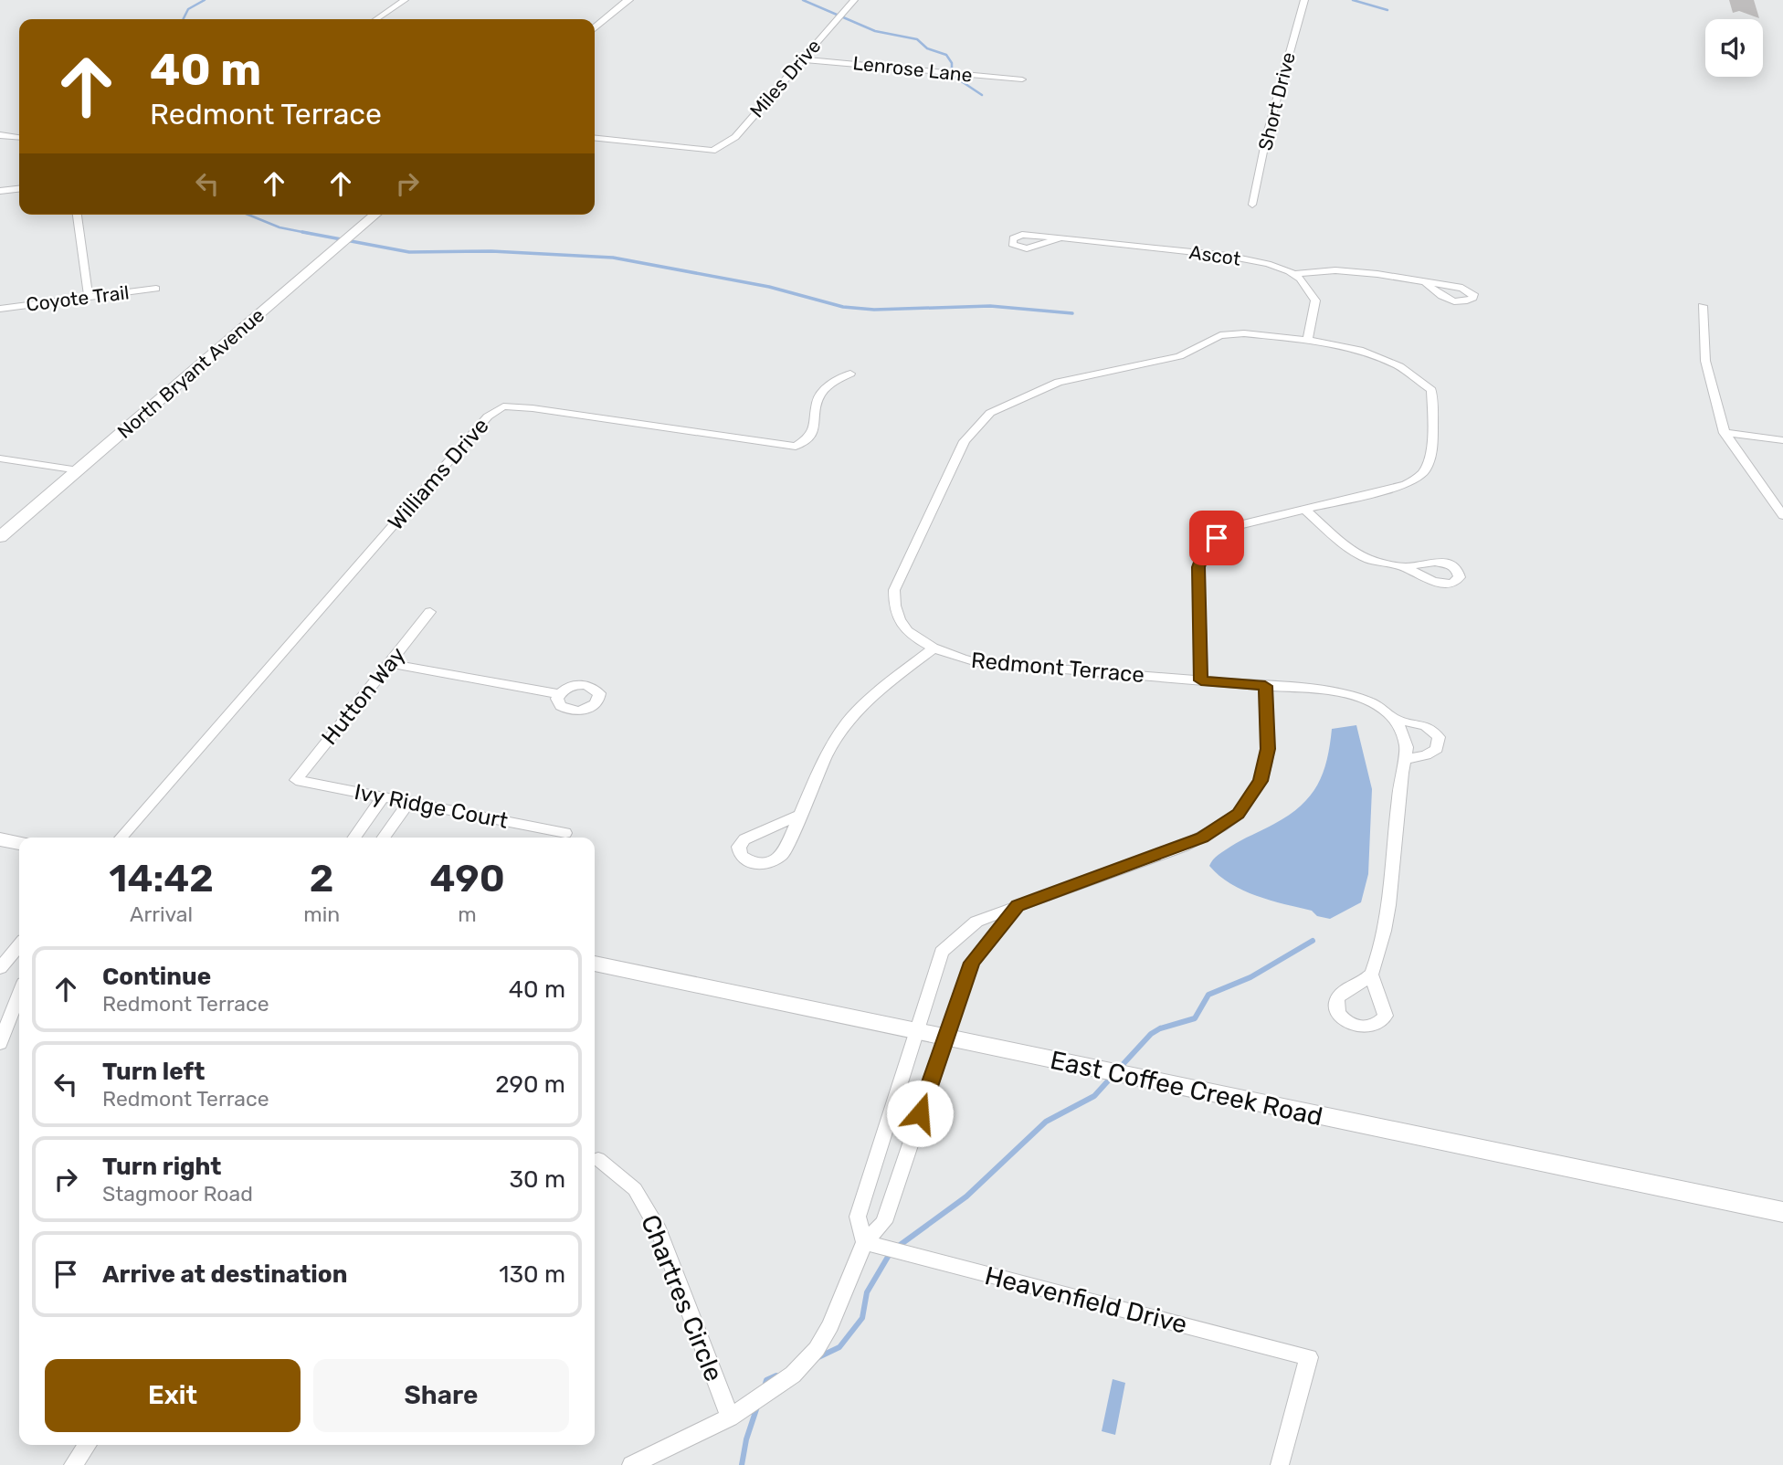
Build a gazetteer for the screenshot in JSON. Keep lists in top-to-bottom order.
{
  "streets": {
    "street": [
      "Lenrose Lane",
      "Miles Drive",
      "Short Drive",
      "Ascot",
      "Coyote Trail",
      "North Bryant Avenue",
      "Williams Drive",
      "Redmont Terrace",
      "Hutton Way",
      "Ivy Ridge Court",
      "East Coffee Creek Road",
      "Chartres Circle",
      "Heavenfield Drive"
    ]
  },
  "crossings": [
    ["Lenrose Lane", "Miles Drive"],
    ["Ascot", "Redmont Terrace"],
    ["Hutton Way", "Ivy Ridge Court"]
  ],
  "page": {
    "turn": ["40 m", "Redmont Terrace"],
    "eta": [
      "14:42",
      "Arrival",
      "2",
      "min",
      "490",
      "m"
    ],
    "list": [
      {
        "name": "Continue",
        "note": "Redmont Terrace",
        "value": "40 m"
      },
      {
        "name": "Turn left",
        "note": "Redmont Terrace",
        "value": "290 m"
      },
      {
        "name": "Turn right",
        "note": "Stagmoor Road",
        "value": "30 m"
      },
      {
        "name": "Arrive at destination",
        "value": "130 m"
      }
    ],
    "buttons": ["Exit", "Share"]
  }
}
